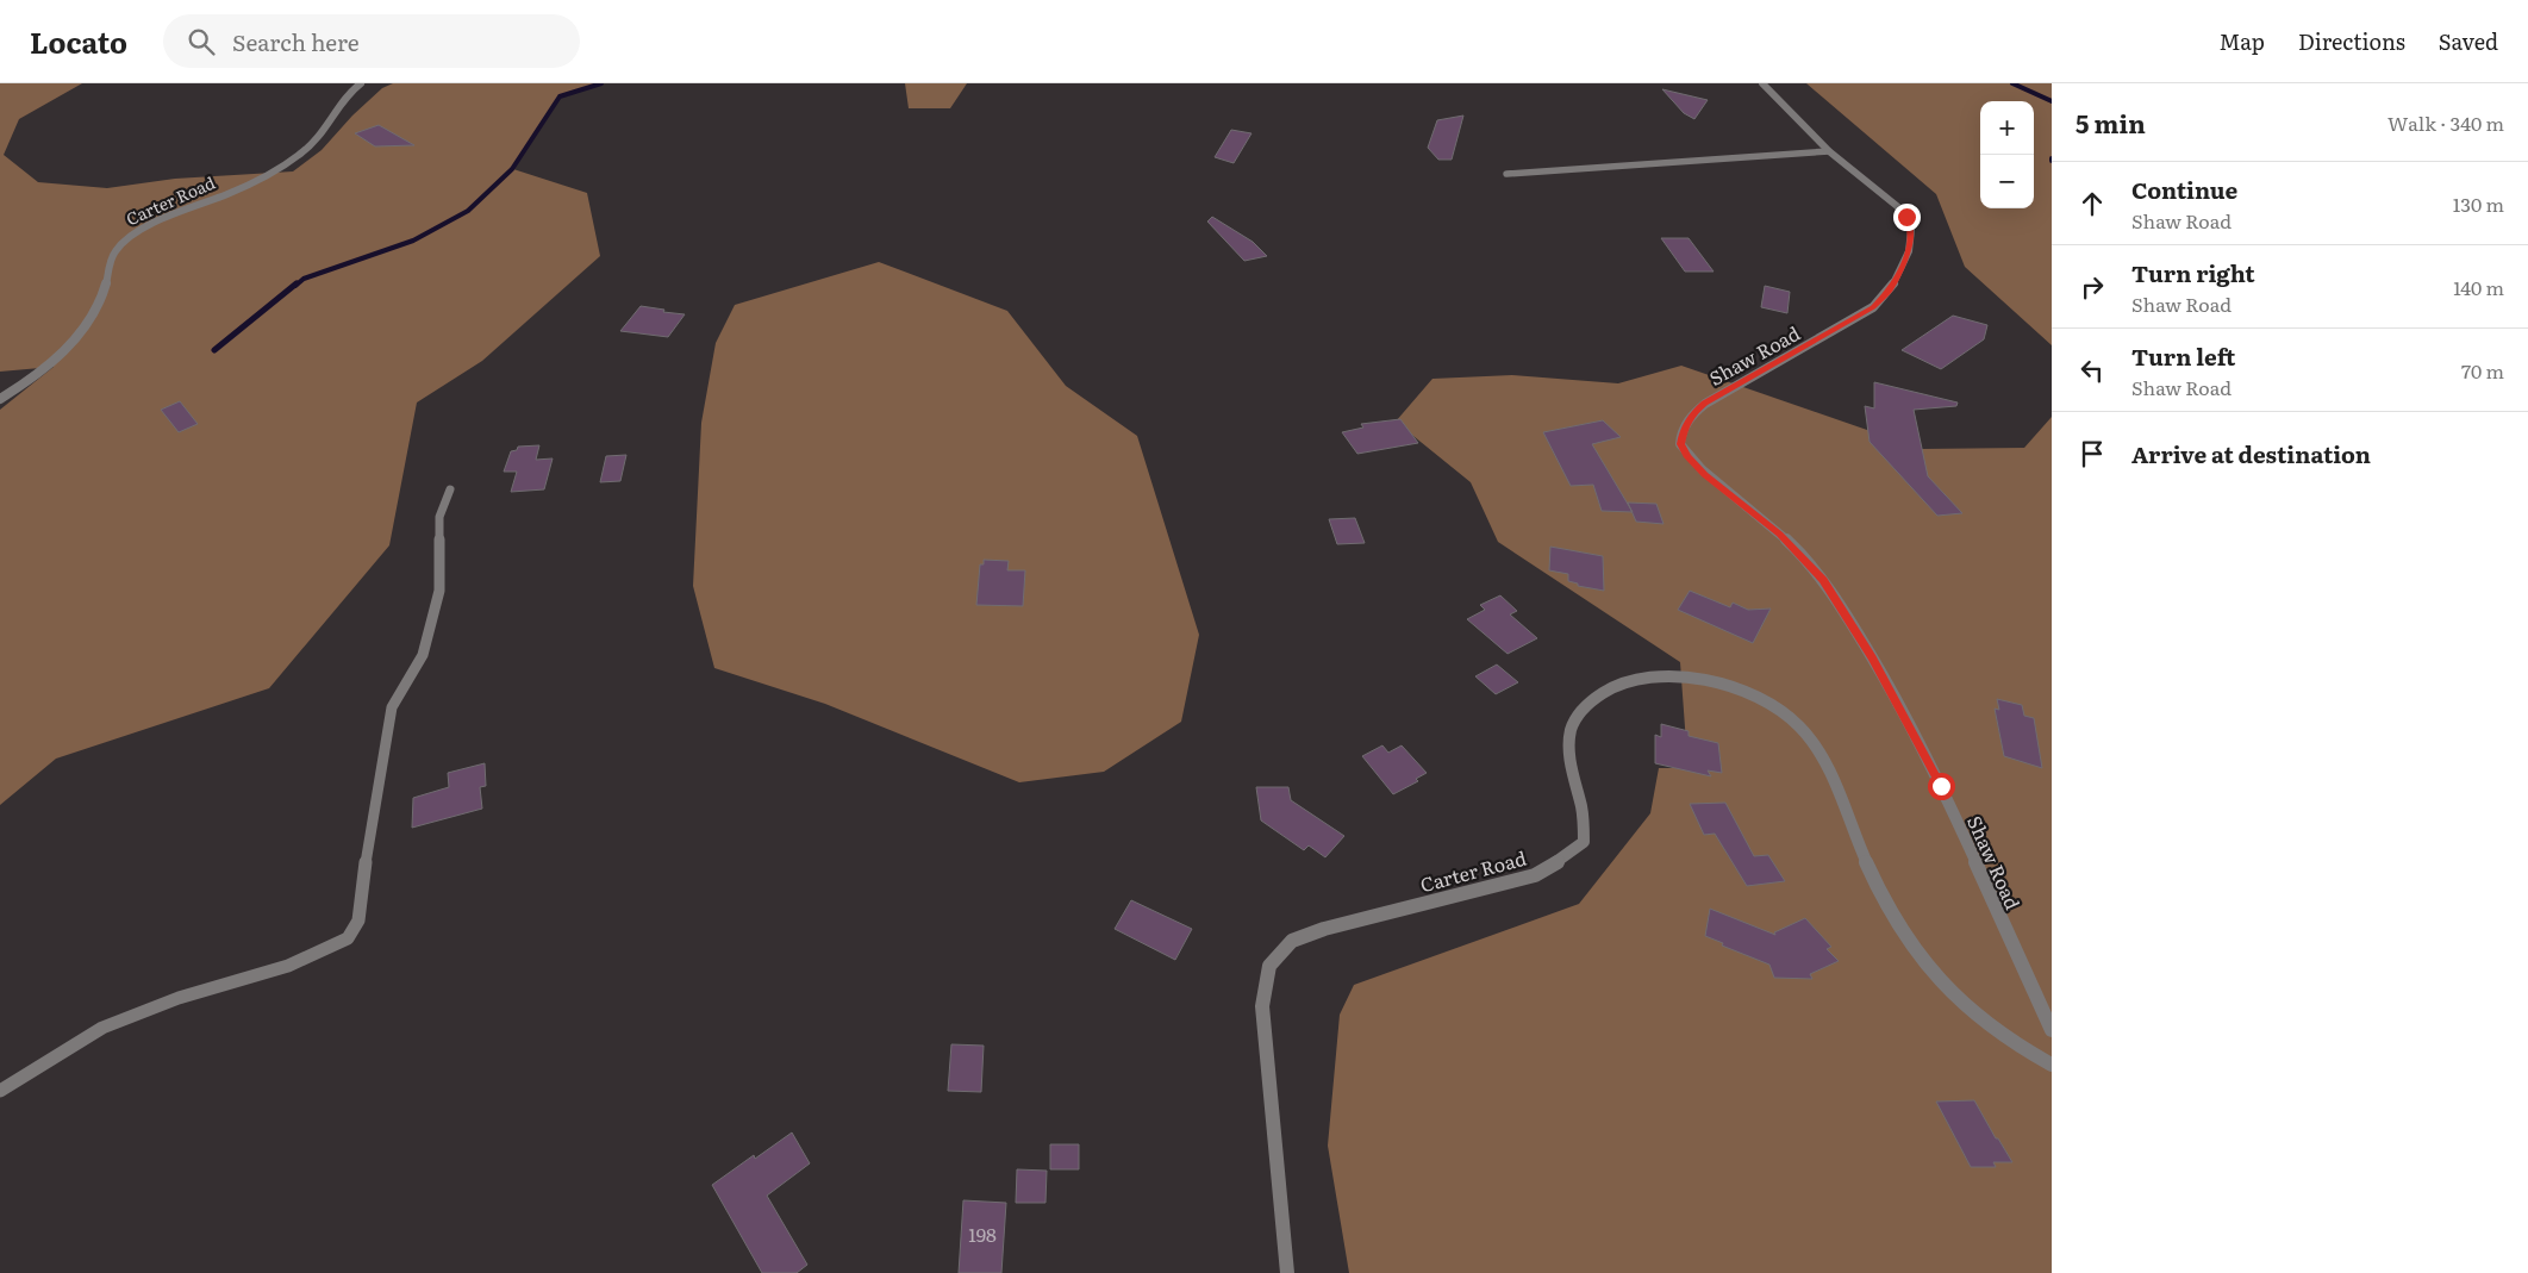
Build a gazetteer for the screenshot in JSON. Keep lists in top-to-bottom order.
{
  "streets": {
    "street": ["Carter Road", "Shaw Road"]
  },
  "house_numbers": ["198"],
  "page": {
    "header": "Locato",
    "search": "Search here",
    "nav": ["Map", "Directions", "Saved"],
    "heading": ["5 min", "Walk · 340 m"],
    "map_buttons": ["+", "−"],
    "list": [
      ["Continue", "Shaw Road", "130 m"],
      ["Turn right", "Shaw Road", "140 m"],
      ["Turn left", "Shaw Road", "70 m"],
      "Arrive at destination"
    ]
  }
}
